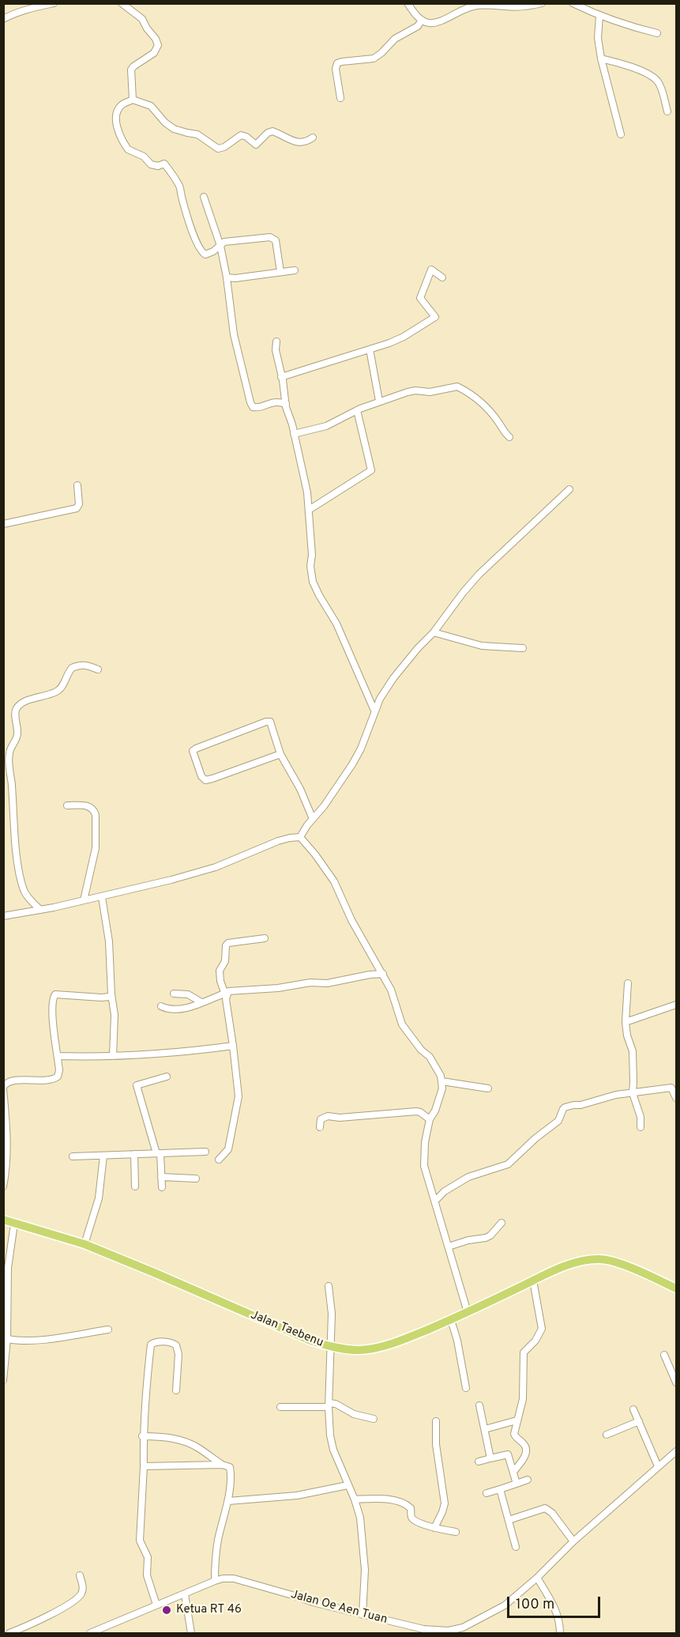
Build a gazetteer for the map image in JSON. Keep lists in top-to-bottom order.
{
  "streets": {
    "main road": ["Jalan Taebenu"],
    "street": ["Jalan Oe Aen Tuan"]
  },
  "places": ["Ketua RT 46"],
  "scale_bar": "100 m"
}
